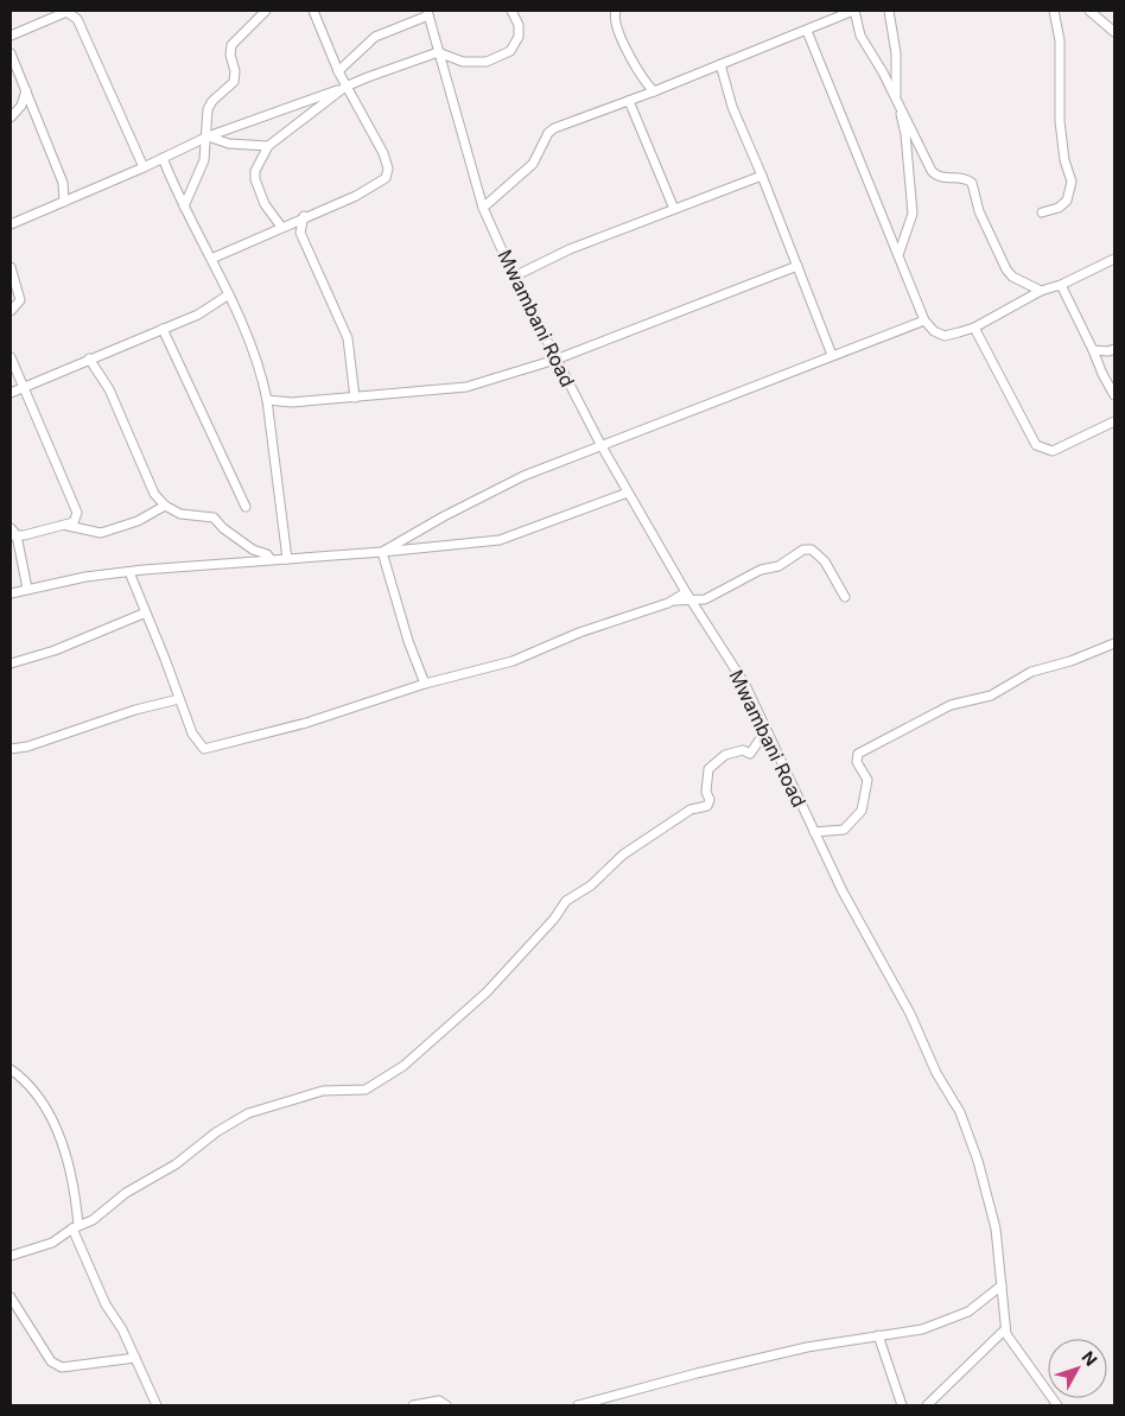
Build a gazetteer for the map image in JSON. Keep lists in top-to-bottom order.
{
  "streets": {
    "street": ["Mwambani Road"]
  },
  "north": "top right"
}
